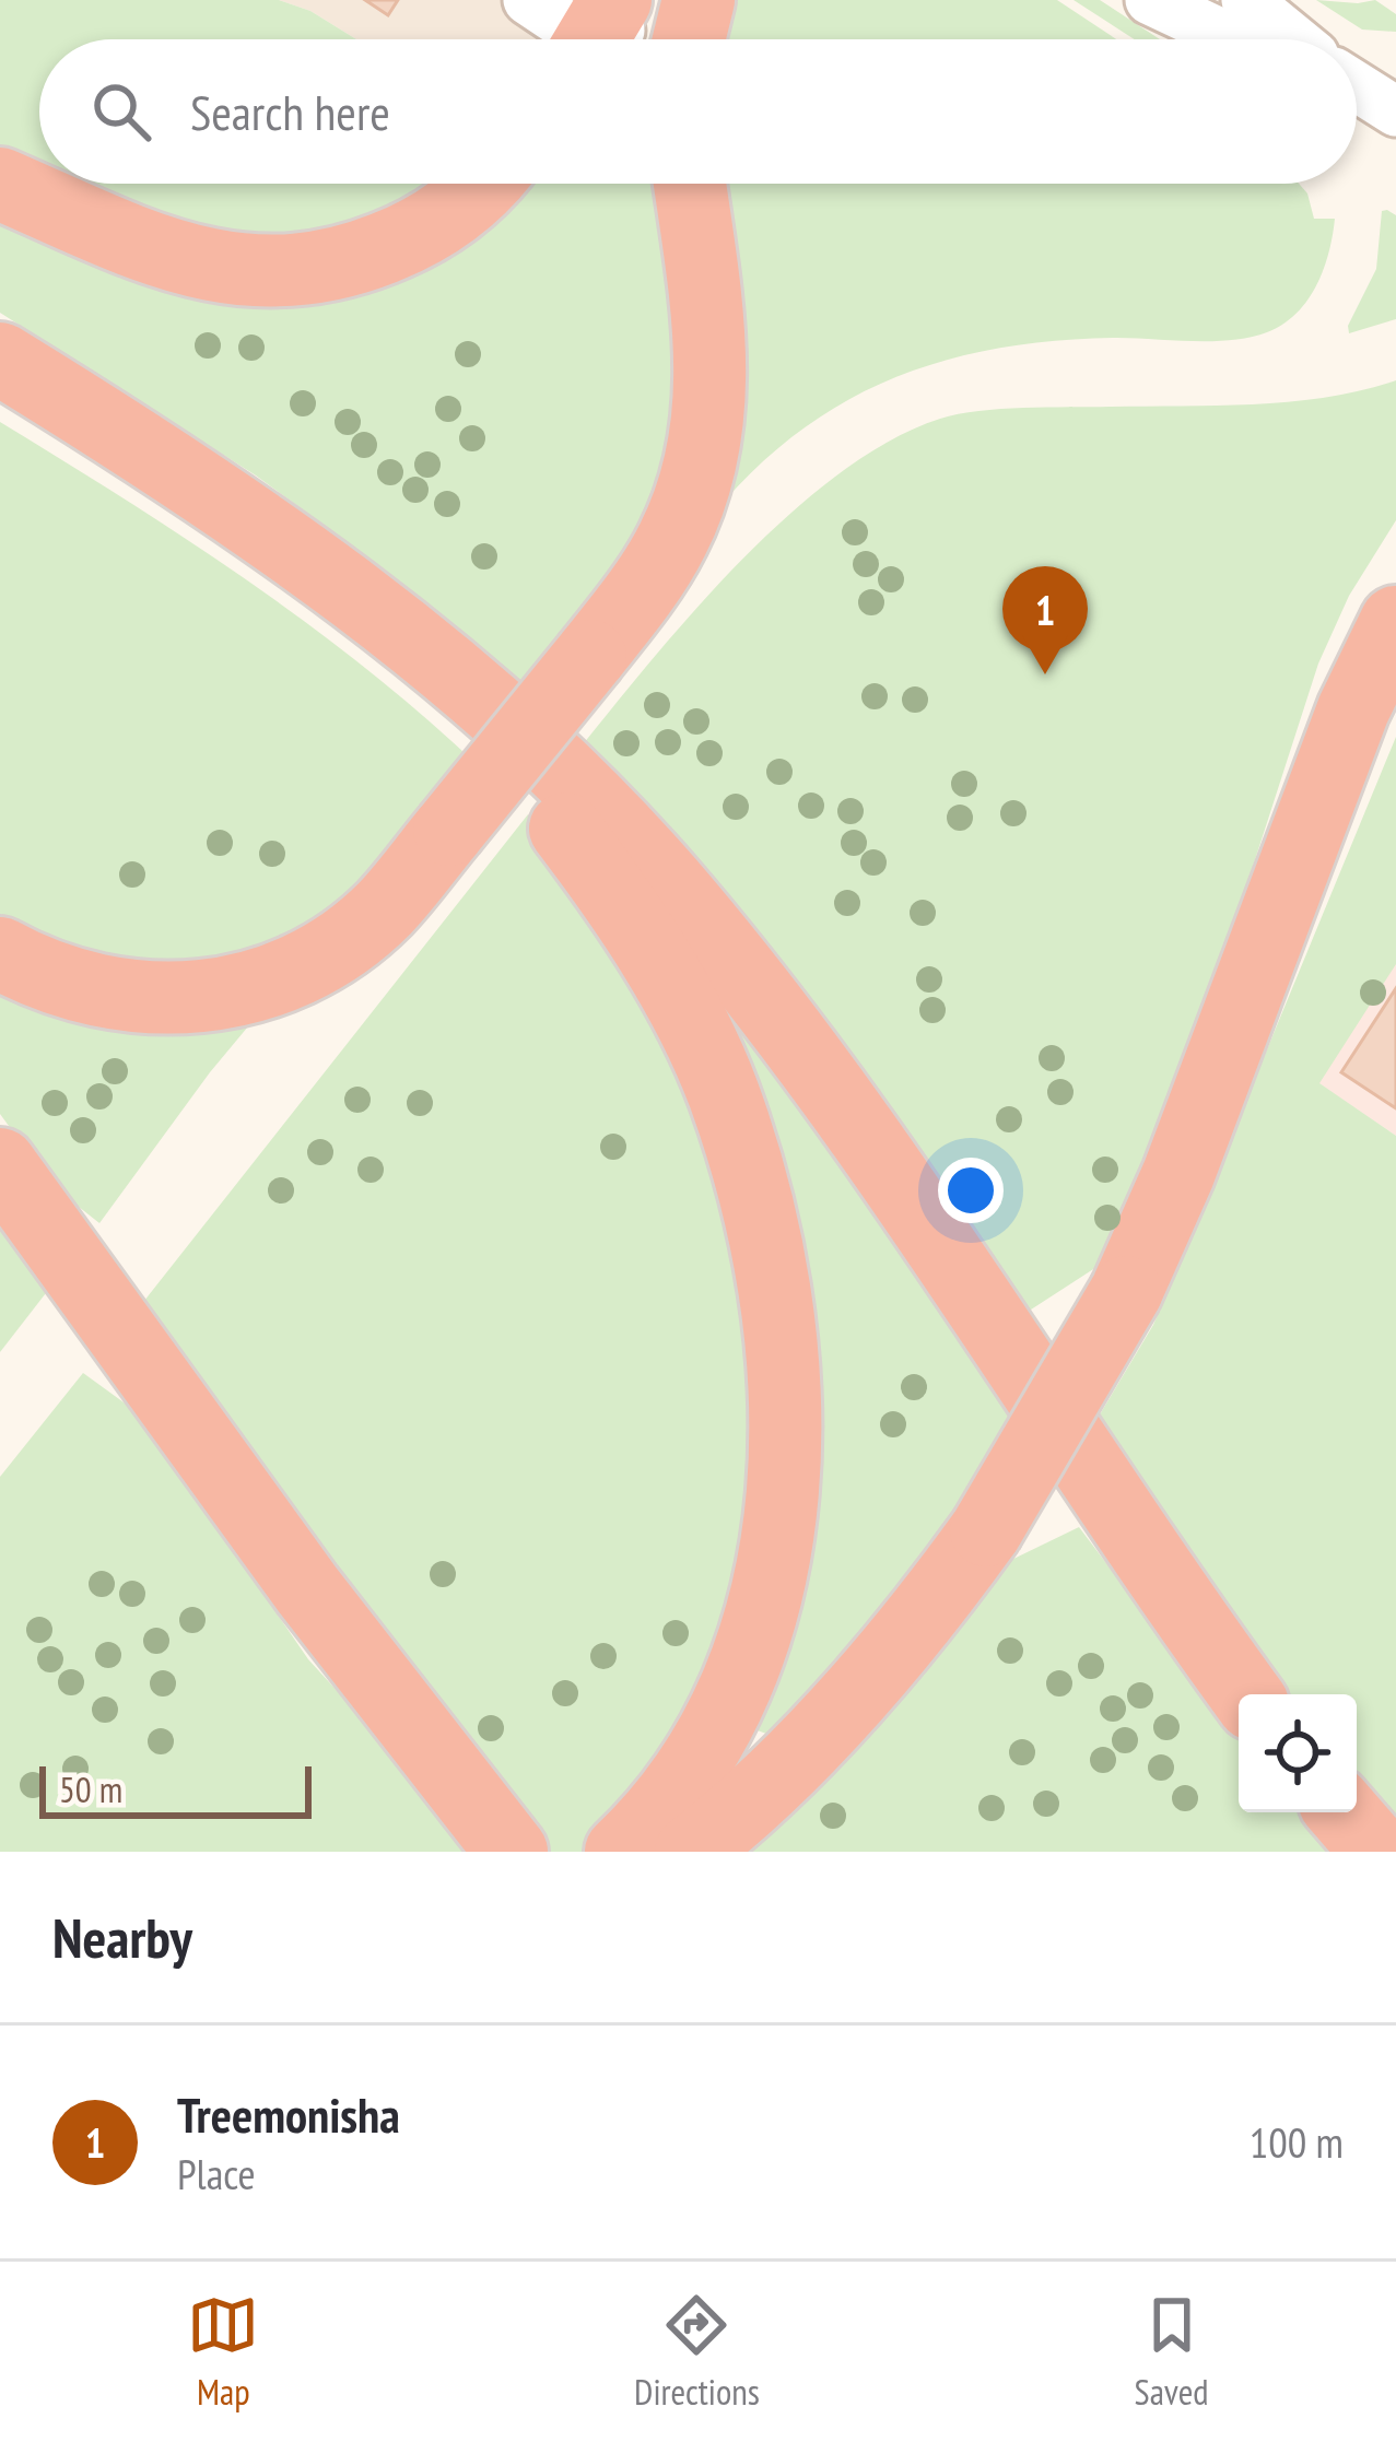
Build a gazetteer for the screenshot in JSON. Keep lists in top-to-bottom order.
{
  "scale_bar": "50 m",
  "page": {
    "search": "Search here",
    "pins": "1",
    "scale": "50 m",
    "heading": "Nearby",
    "list": [
      {
        "mark": "1",
        "name": "Treemonisha",
        "note": "Place",
        "value": "100 m"
      }
    ],
    "nav": ["Map", "Directions", "Saved"]
  }
}
